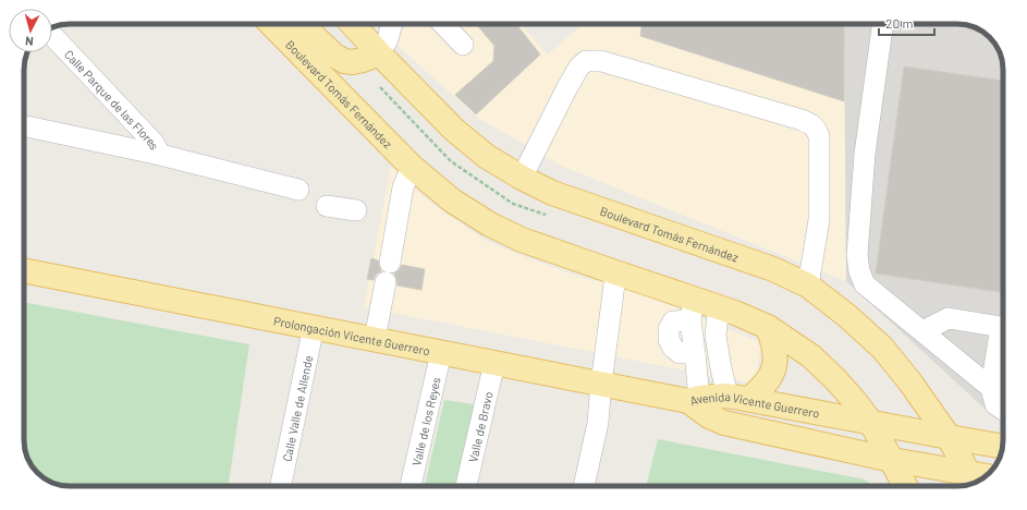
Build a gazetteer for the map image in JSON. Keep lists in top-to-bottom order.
{
  "streets": {
    "main road": ["Boulevard Tomás Fernández", "Prolongación Vicente Guerrero", "Avenida Vicente Guerrero"],
    "street": [
      "Calle Parque de las Flores",
      "Calle Valle de Allende",
      "Valle de los Reyes",
      "Valle de Bravo"
    ]
  },
  "crossings": [
    ["Boulevard Tomás Fernández", "Avenida Vicente Guerrero"],
    ["Prolongación Vicente Guerrero", "Calle Valle de Allende"],
    ["Prolongación Vicente Guerrero", "Avenida Vicente Guerrero"],
    ["Prolongación Vicente Guerrero", "Valle de los Reyes"],
    ["Prolongación Vicente Guerrero", "Valle de Bravo"]
  ],
  "scale_bar": "20 m",
  "north": "bottom"
}
